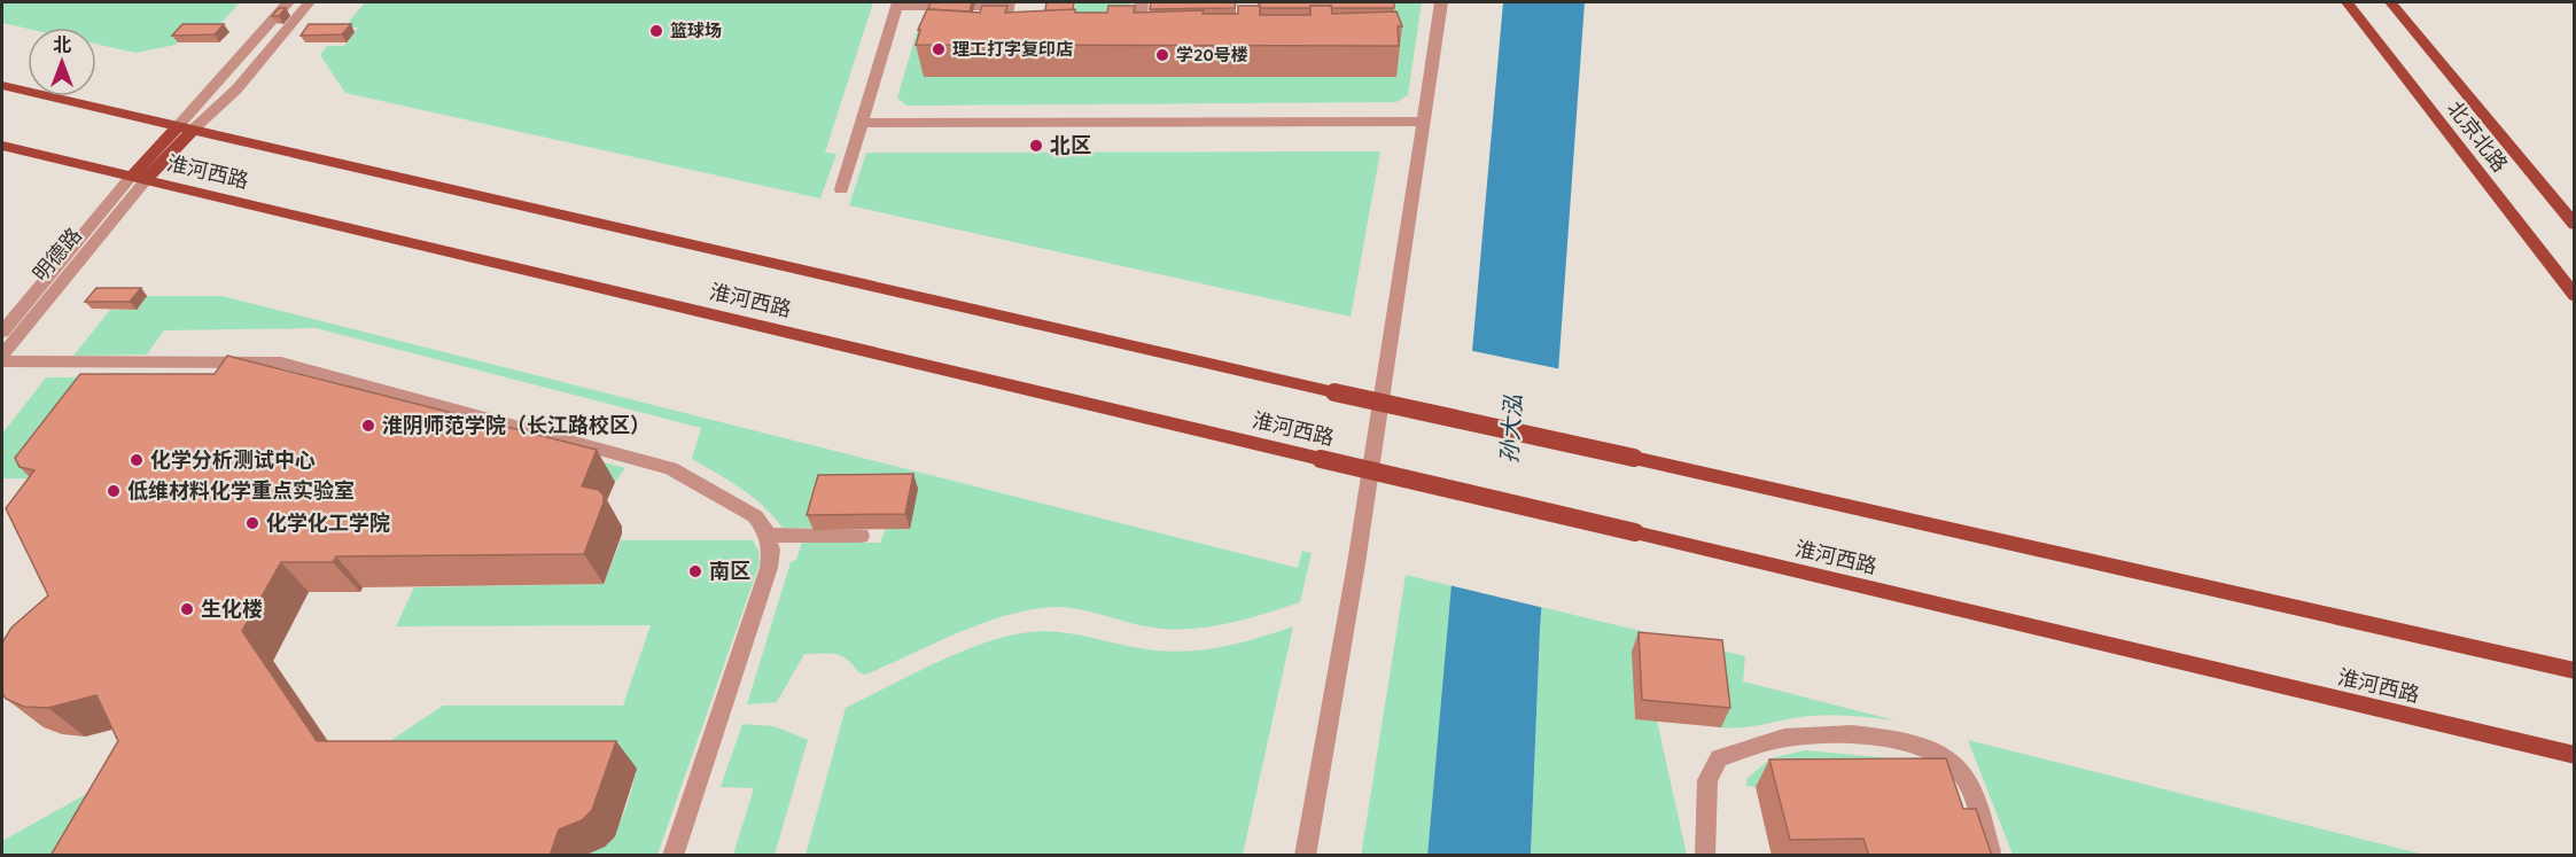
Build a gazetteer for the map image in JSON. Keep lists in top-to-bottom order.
{
  "streets": {
    "main road": ["北京北路", "淮河西路"],
    "lane": ["明德路"]
  },
  "crossings": [
    ["淮河西路", "明德路"]
  ],
  "water": ["孙大泓"],
  "places": [
    "篮球场",
    "理工打字复印店",
    "学20号楼",
    "北区",
    "淮阴师范学院（长江路校区）",
    "化学分析测试中心",
    "低维材料化学重点实验室",
    "化学化工学院",
    "南区",
    "生化楼"
  ],
  "north": "top"
}
